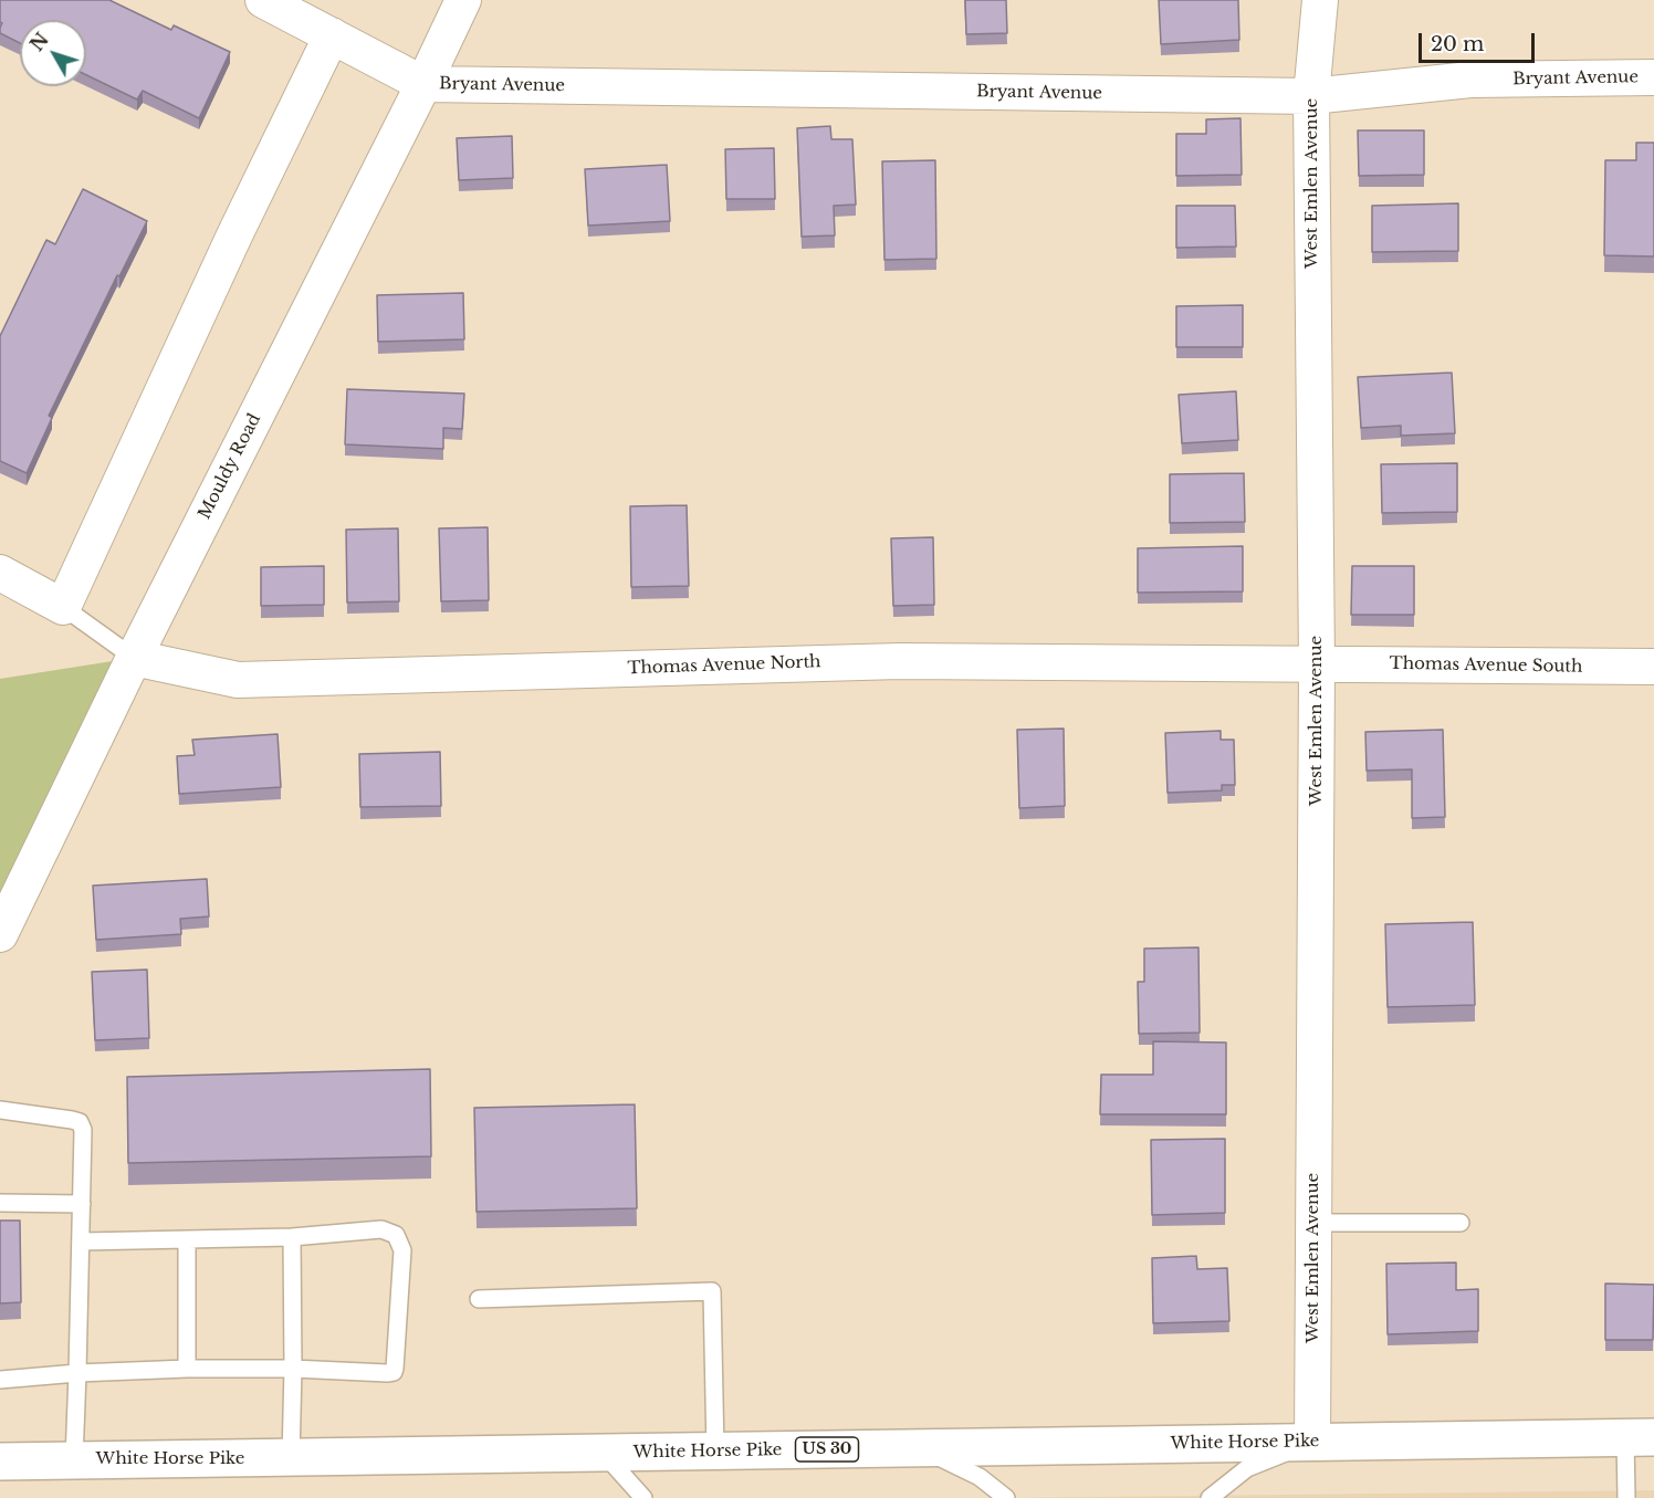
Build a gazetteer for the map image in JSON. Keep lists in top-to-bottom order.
{
  "streets": {
    "highway": ["White Horse Pike", "US 30"],
    "street": [
      "Bryant Avenue",
      "West Emlen Avenue",
      "Mouldy Road",
      "Thomas Avenue North",
      "Thomas Avenue South"
    ]
  },
  "crossings": [
    ["Bryant Avenue", "West Emlen Avenue"],
    ["Bryant Avenue", "Mouldy Road"],
    ["West Emlen Avenue", "Thomas Avenue North"],
    ["West Emlen Avenue", "Thomas Avenue South"],
    ["West Emlen Avenue", "White Horse Pike"],
    ["Mouldy Road", "Thomas Avenue North"],
    ["Thomas Avenue North", "Thomas Avenue South"]
  ],
  "scale_bar": "20 m",
  "north": "top left"
}
